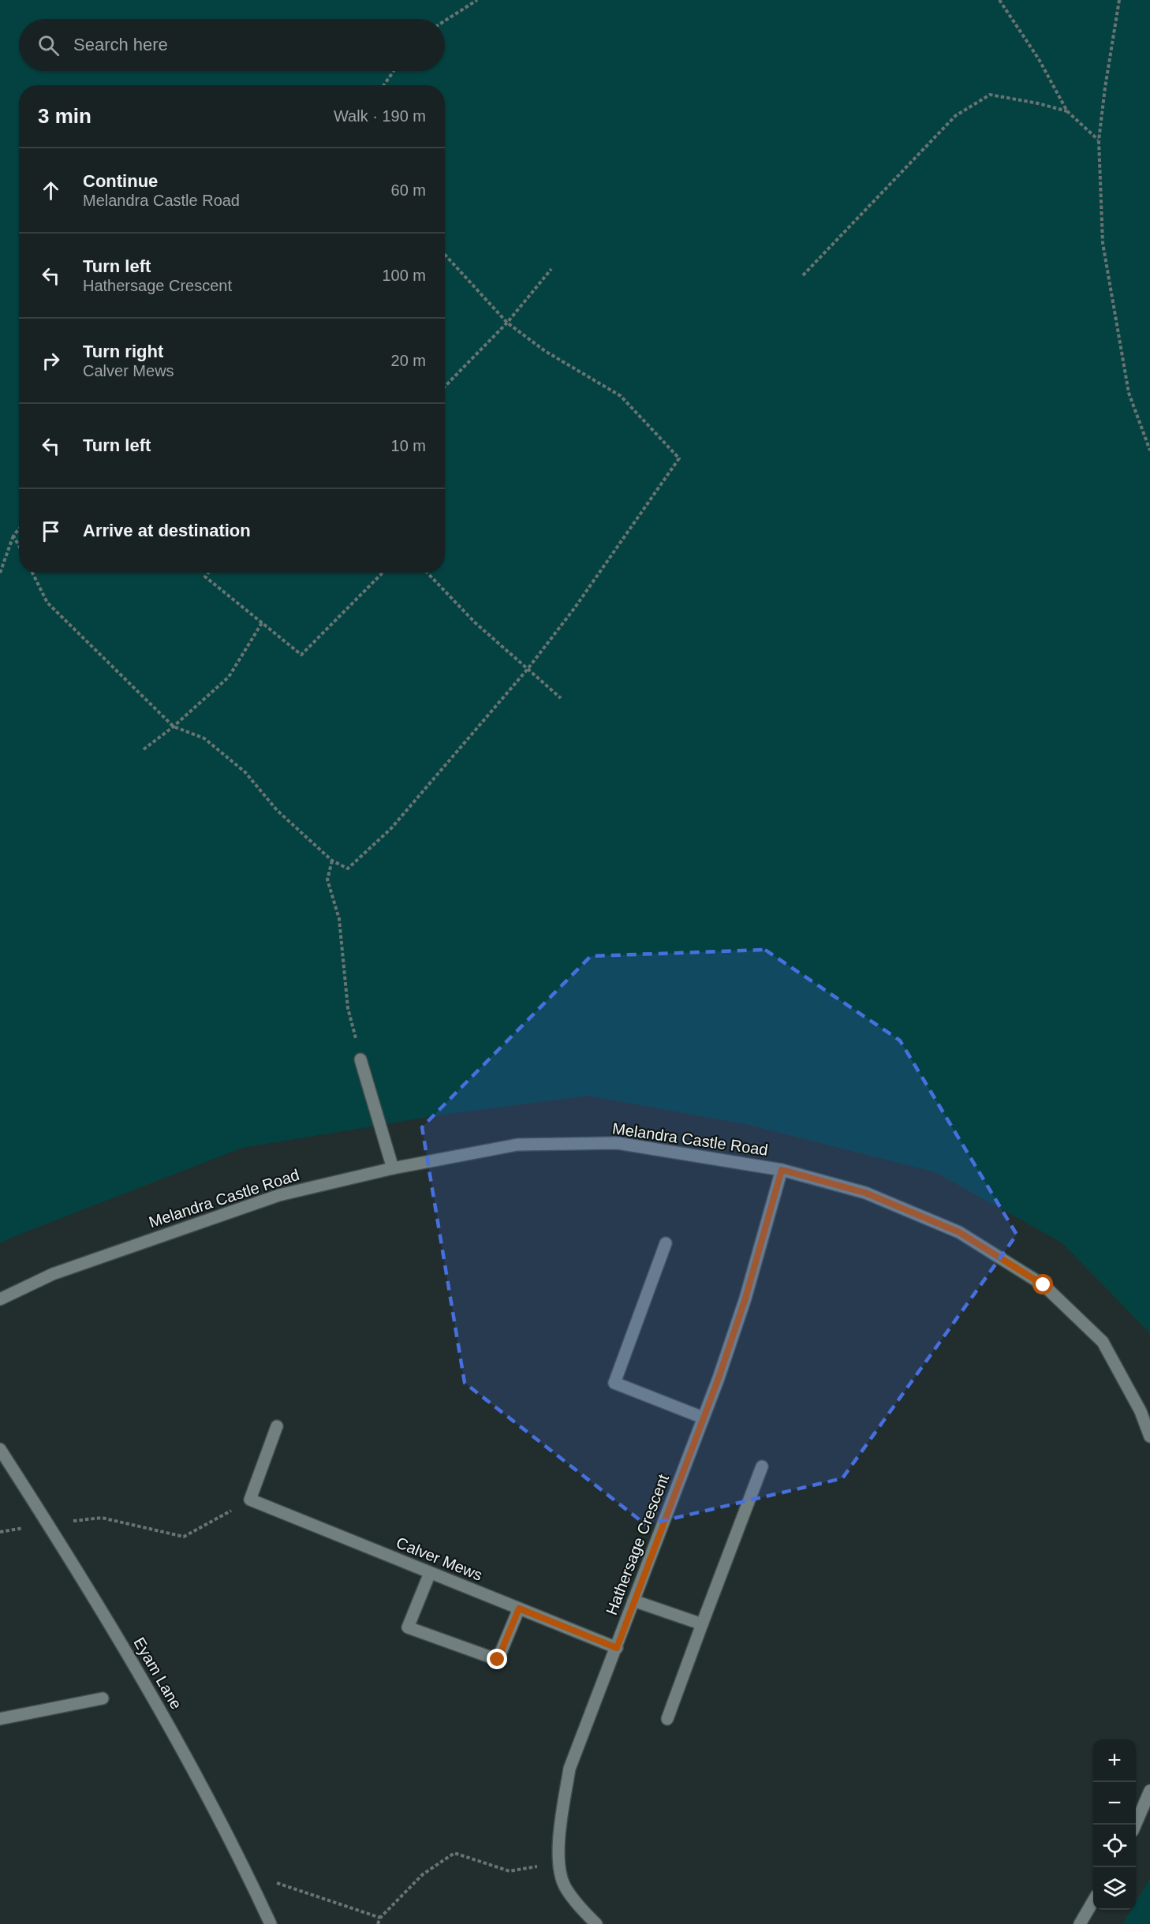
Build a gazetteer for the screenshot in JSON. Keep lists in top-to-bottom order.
{
  "streets": {
    "street": [
      "Melandra Castle Road",
      "Hathersage Crescent",
      "Calver Mews",
      "Eyam Lane"
    ]
  },
  "crossings": [
    ["Melandra Castle Road", "Hathersage Crescent"],
    ["Hathersage Crescent", "Calver Mews"]
  ],
  "page": {
    "search": "Search here",
    "heading": ["3 min", "Walk · 190 m"],
    "list": [
      ["Continue", "Melandra Castle Road", "60 m"],
      ["Turn left", "Hathersage Crescent", "100 m"],
      ["Turn right", "Calver Mews", "20 m"],
      ["Turn left", "10 m"],
      "Arrive at destination"
    ],
    "map_buttons": ["+", "−"]
  }
}
